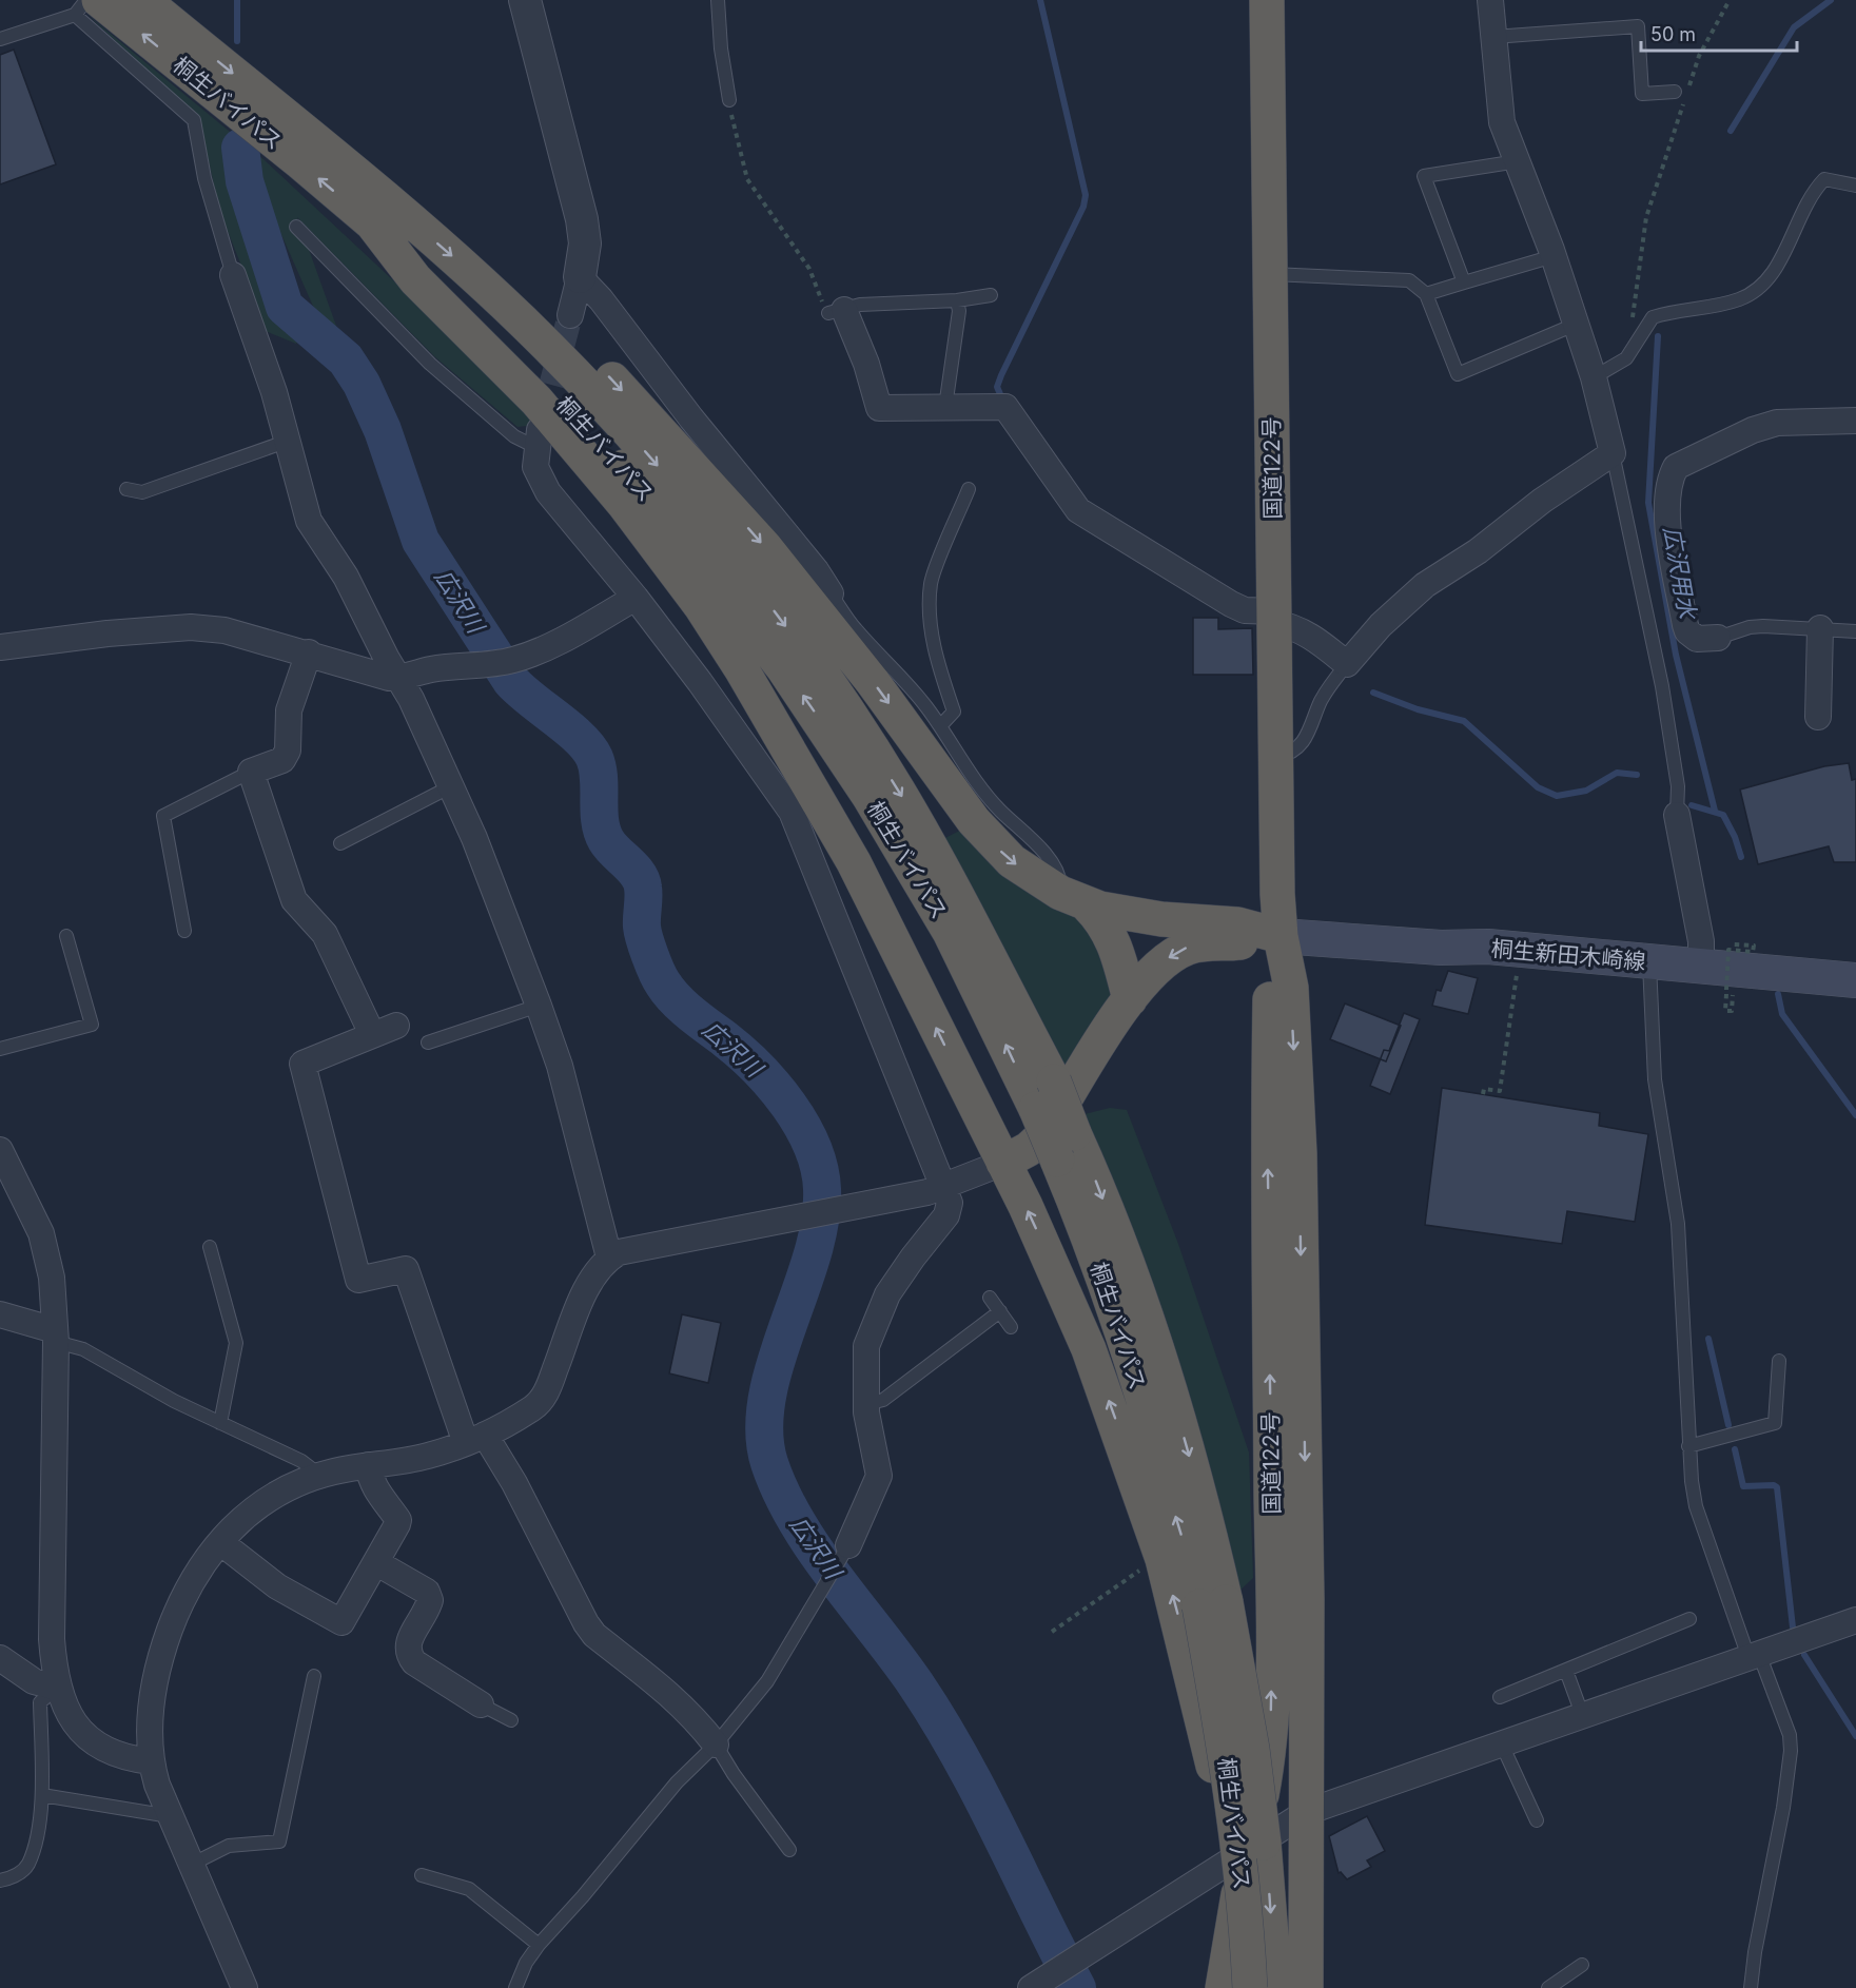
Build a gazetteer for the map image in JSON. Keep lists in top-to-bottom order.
{
  "streets": {
    "highway": ["桐生バイパス", "国道122号"],
    "main road": ["桐生新田木崎線"]
  },
  "crossings": [
    ["国道122号", "桐生新田木崎線"]
  ],
  "water": ["広沢用水", "広沢川"],
  "scale_bar": "50 m"
}
